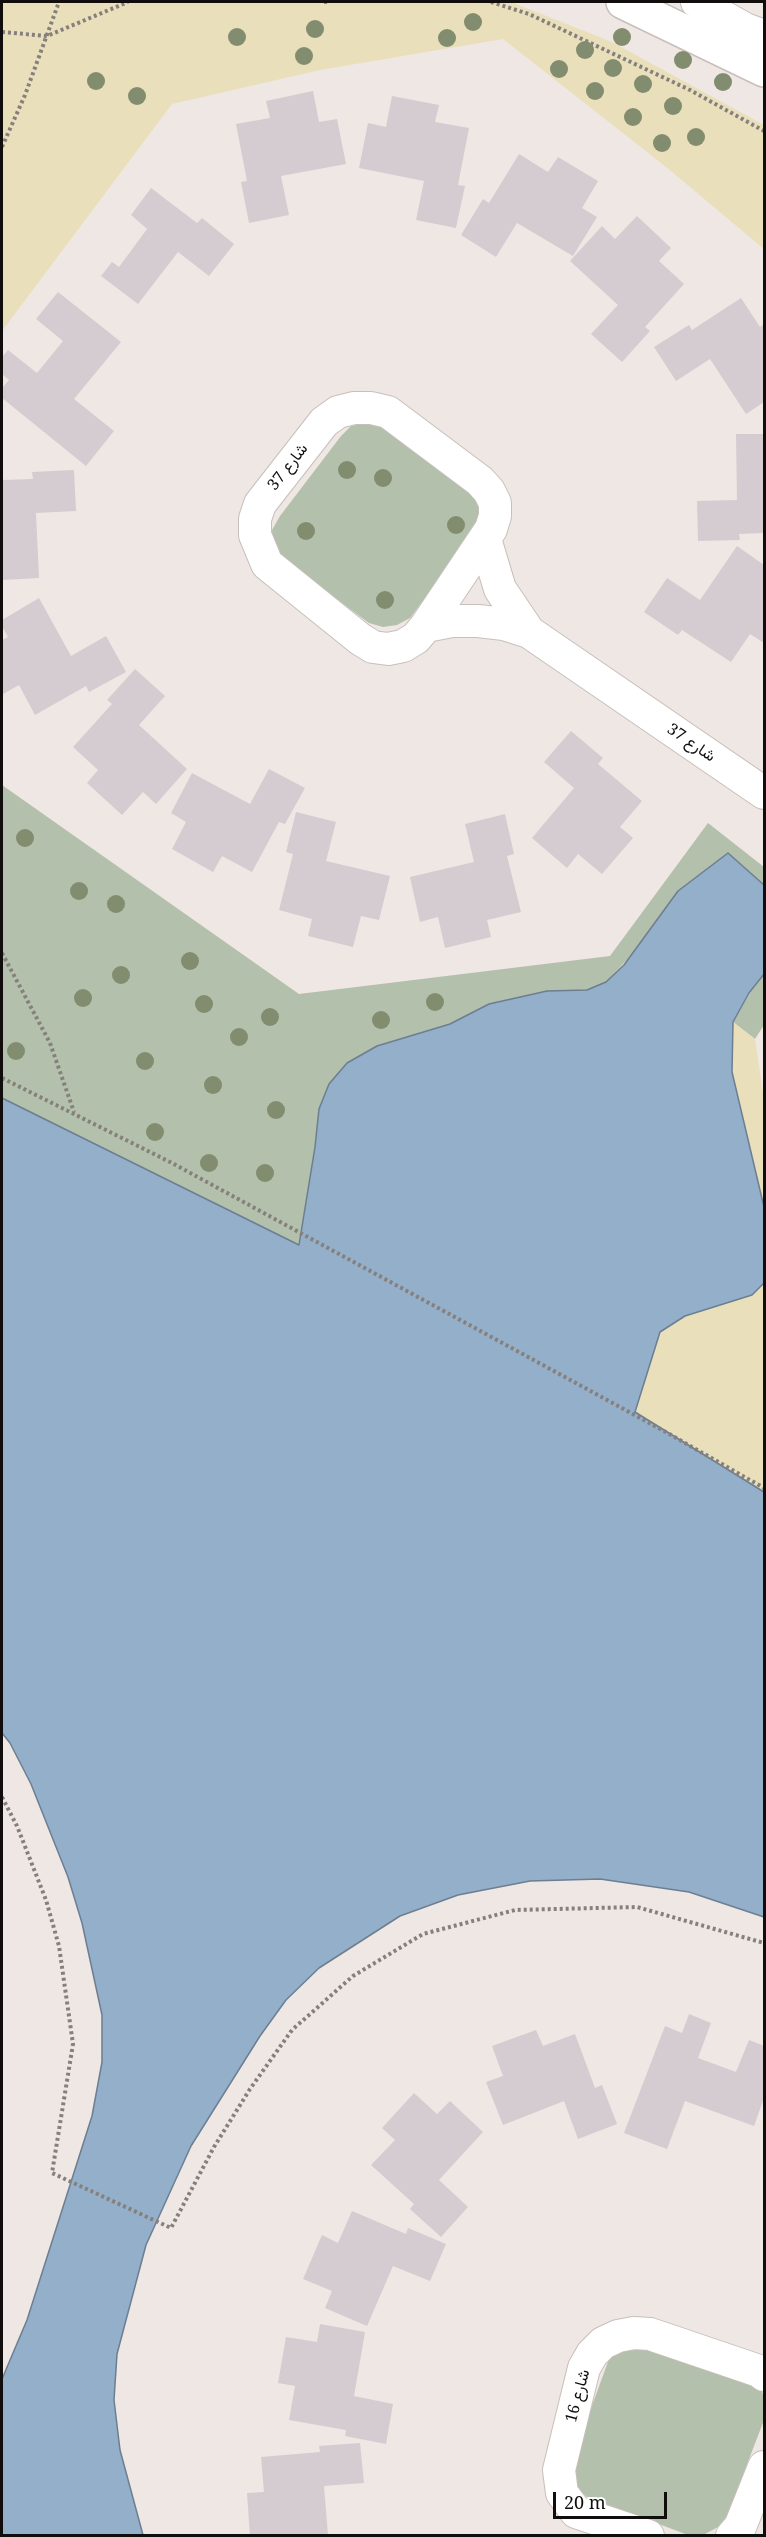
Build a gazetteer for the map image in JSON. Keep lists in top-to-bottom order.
{
  "streets": {
    "street": ["شارع 37", "شارع 16"]
  },
  "scale_bar": "20 m"
}
